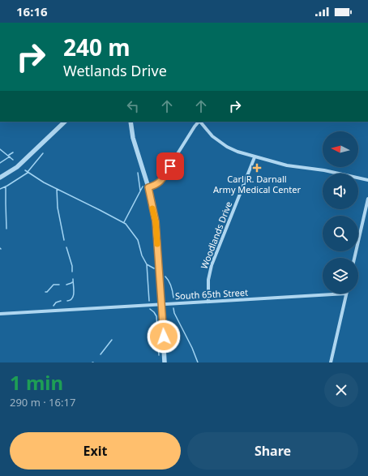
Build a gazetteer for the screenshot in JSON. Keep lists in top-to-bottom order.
{
  "streets": {
    "street": ["Woodlands Drive", "South 65th Street"]
  },
  "crossings": [
    ["Woodlands Drive", "South 65th Street"]
  ],
  "places": {
    "health": ["Carl R. Darnall Army Medical Center"]
  },
  "north": "left",
  "page": {
    "status": "16:16",
    "turn": ["240 m", "Wetlands Drive"],
    "heading": ["1 min", "290 m · 16:17"],
    "buttons": ["Exit", "Share"]
  }
}
